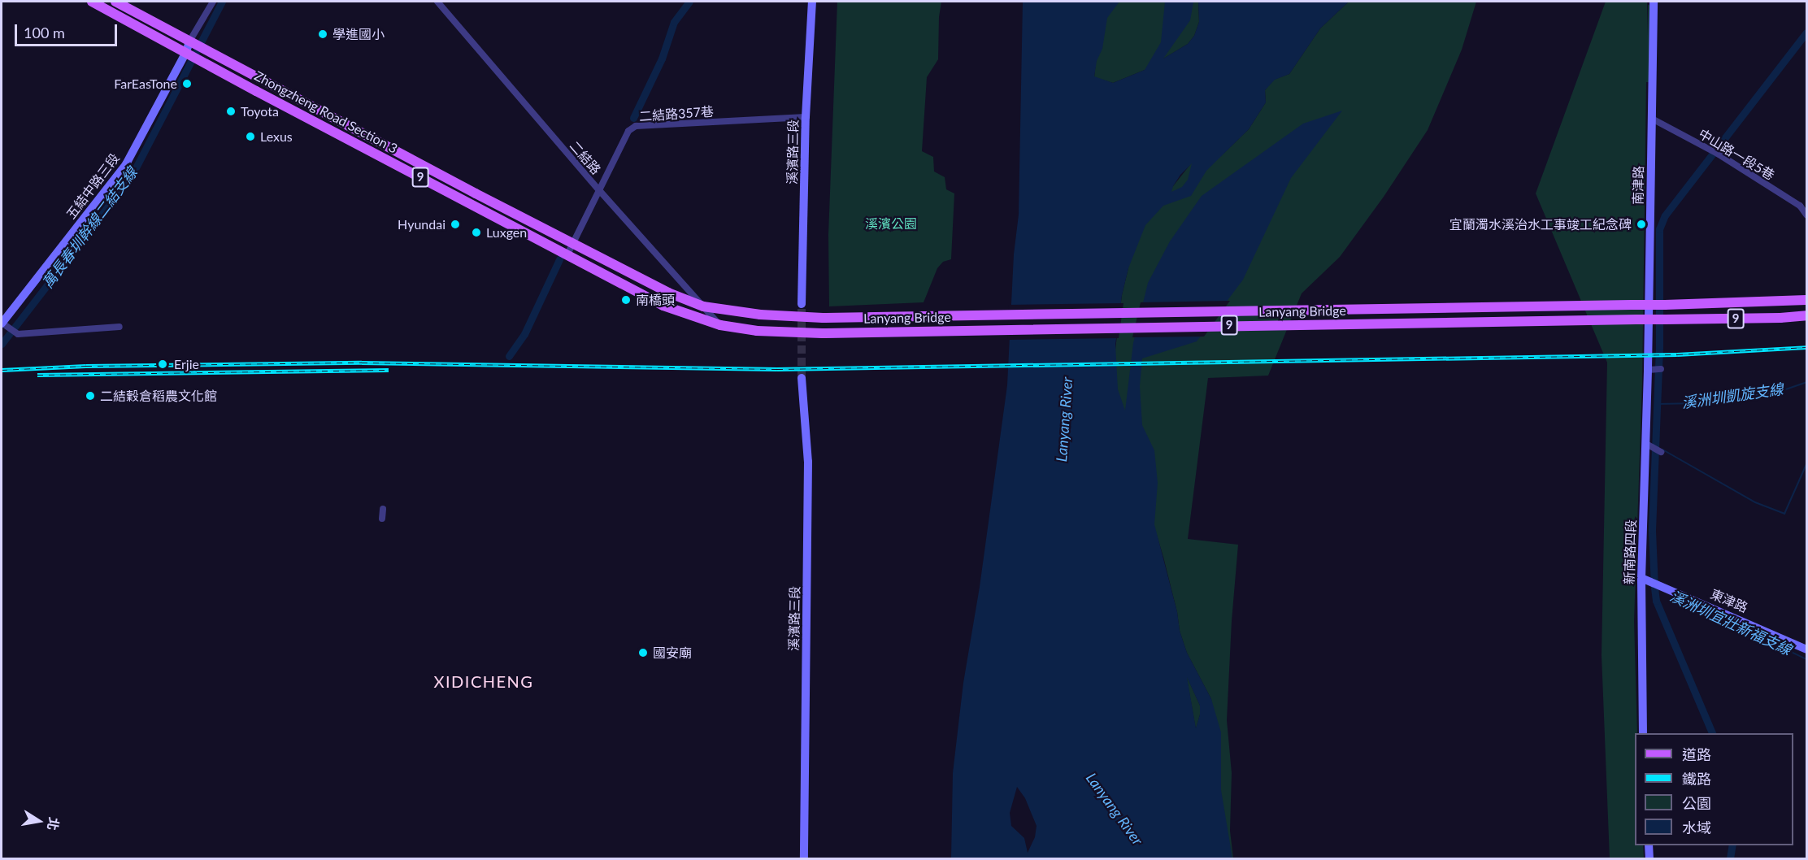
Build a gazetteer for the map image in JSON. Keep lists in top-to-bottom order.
{
  "streets": {
    "main road": ["Zhongzheng Road Section 3", "9", "Lanyang Bridge"],
    "street": [
      "二結路357巷",
      "溪濱路三段",
      "中山路一段5巷",
      "二結路",
      "南津路",
      "五結中路三段",
      "新南路四段",
      "東津路"
    ]
  },
  "crossings": [
    ["Zhongzheng Road Section 3", "二結路357巷"],
    ["Zhongzheng Road Section 3", "二結路"],
    ["Zhongzheng Road Section 3", "五結中路三段"],
    ["Zhongzheng Road Section 3", "Lanyang Bridge"],
    ["二結路357巷", "溪濱路三段"],
    ["二結路357巷", "二結路"],
    ["中山路一段5巷", "南津路"],
    ["南津路", "新南路四段"],
    ["新南路四段", "東津路"]
  ],
  "districts": ["XIDICHENG"],
  "water": [
    "萬長春圳幹線二結支線",
    "溪洲圳凱旋支線",
    "Lanyang River",
    "溪洲圳宜壯新福支線"
  ],
  "parks": ["溪濱公園"],
  "places": [
    "學進國小",
    "FarEasTone",
    "Toyota",
    "Lexus",
    "Hyundai",
    "宜蘭濁水溪治水工事竣工紀念碑",
    "Luxgen",
    "南橋頭",
    "Erjie",
    "二結穀倉稻農文化館",
    "國安廟"
  ],
  "legend": [
    "道路",
    "鐵路",
    "公園",
    "水域"
  ],
  "scale_bar": "100 m",
  "north": "right"
}
